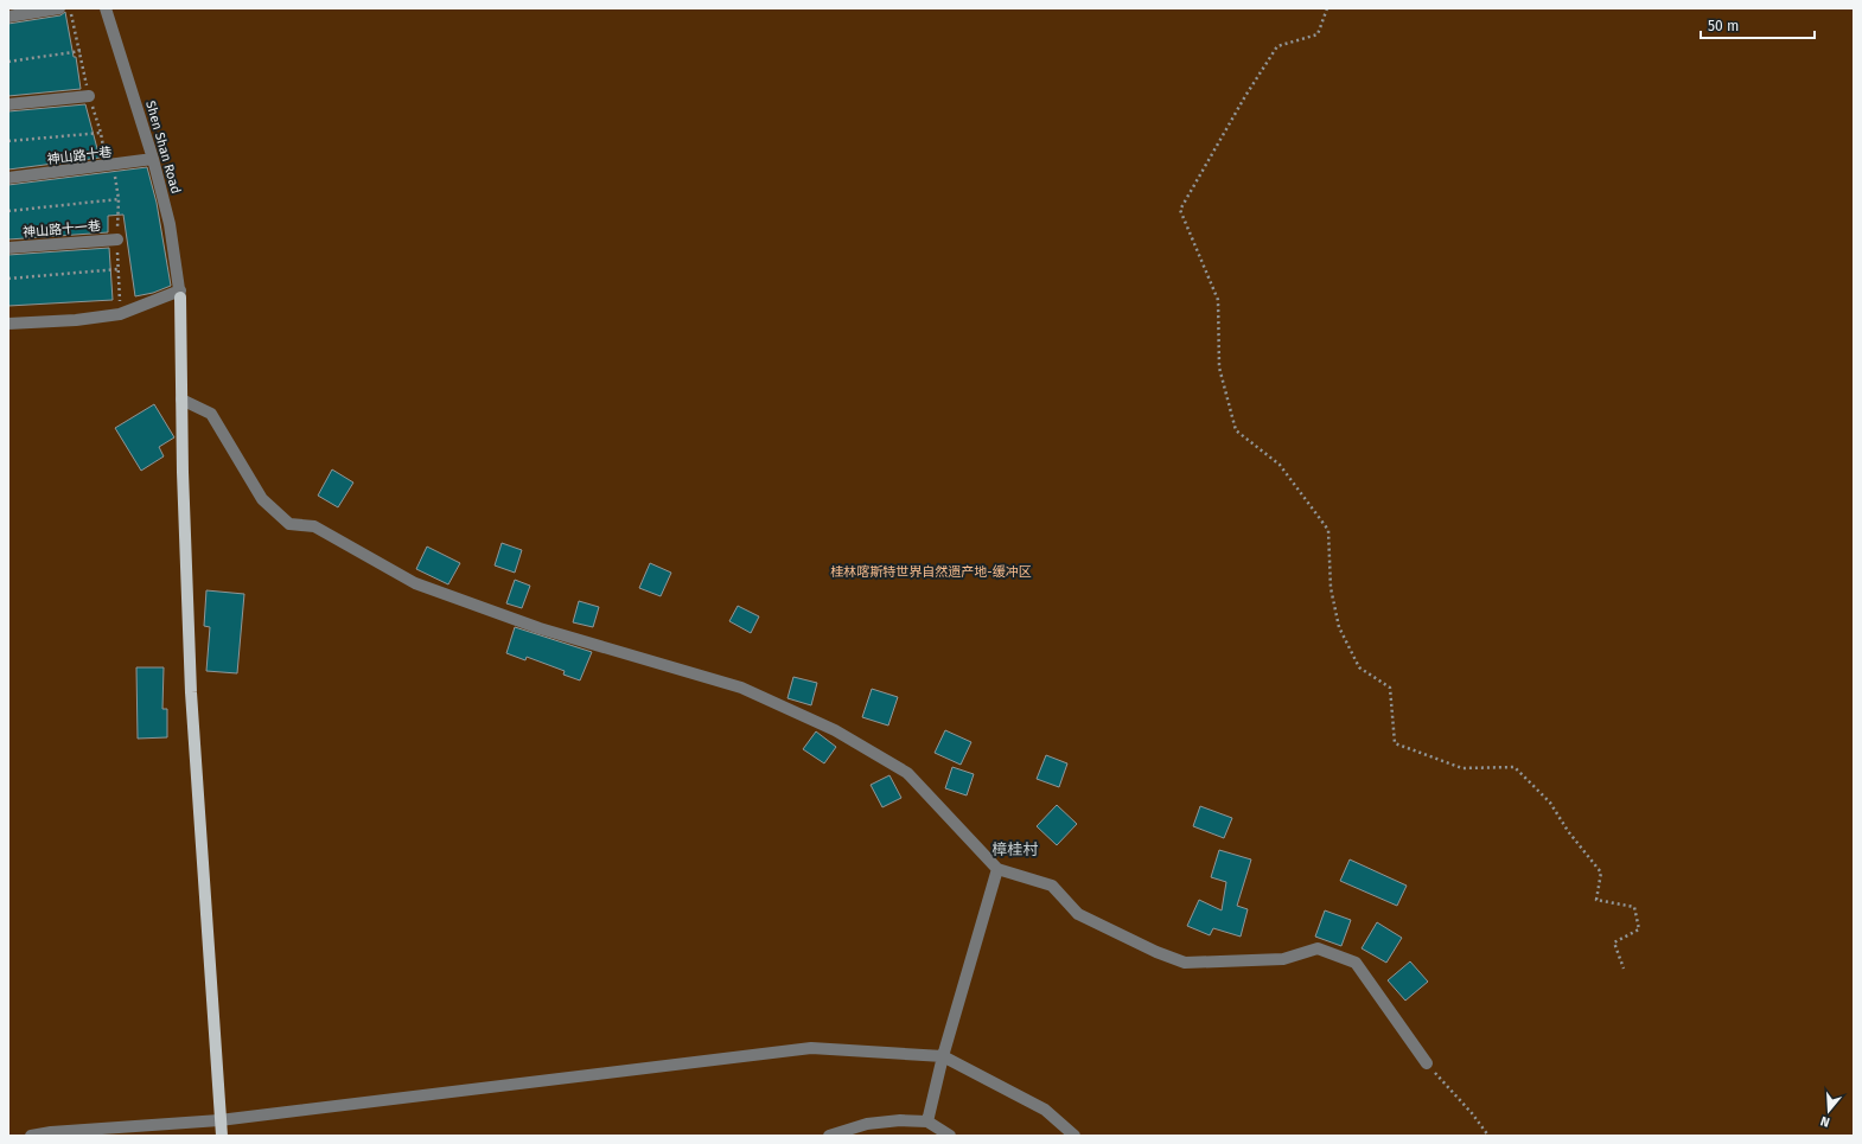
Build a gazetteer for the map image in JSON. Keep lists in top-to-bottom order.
{
  "streets": {
    "street": ["Shen Shan Road", "神山路十巷", "神山路十一巷"]
  },
  "crossings": [
    ["Shen Shan Road", "神山路十巷"]
  ],
  "districts": ["樟桂村"],
  "parks": ["桂林喀斯特世界自然遗产地-缓冲区"],
  "scale_bar": "50 m",
  "north": "bottom"
}
